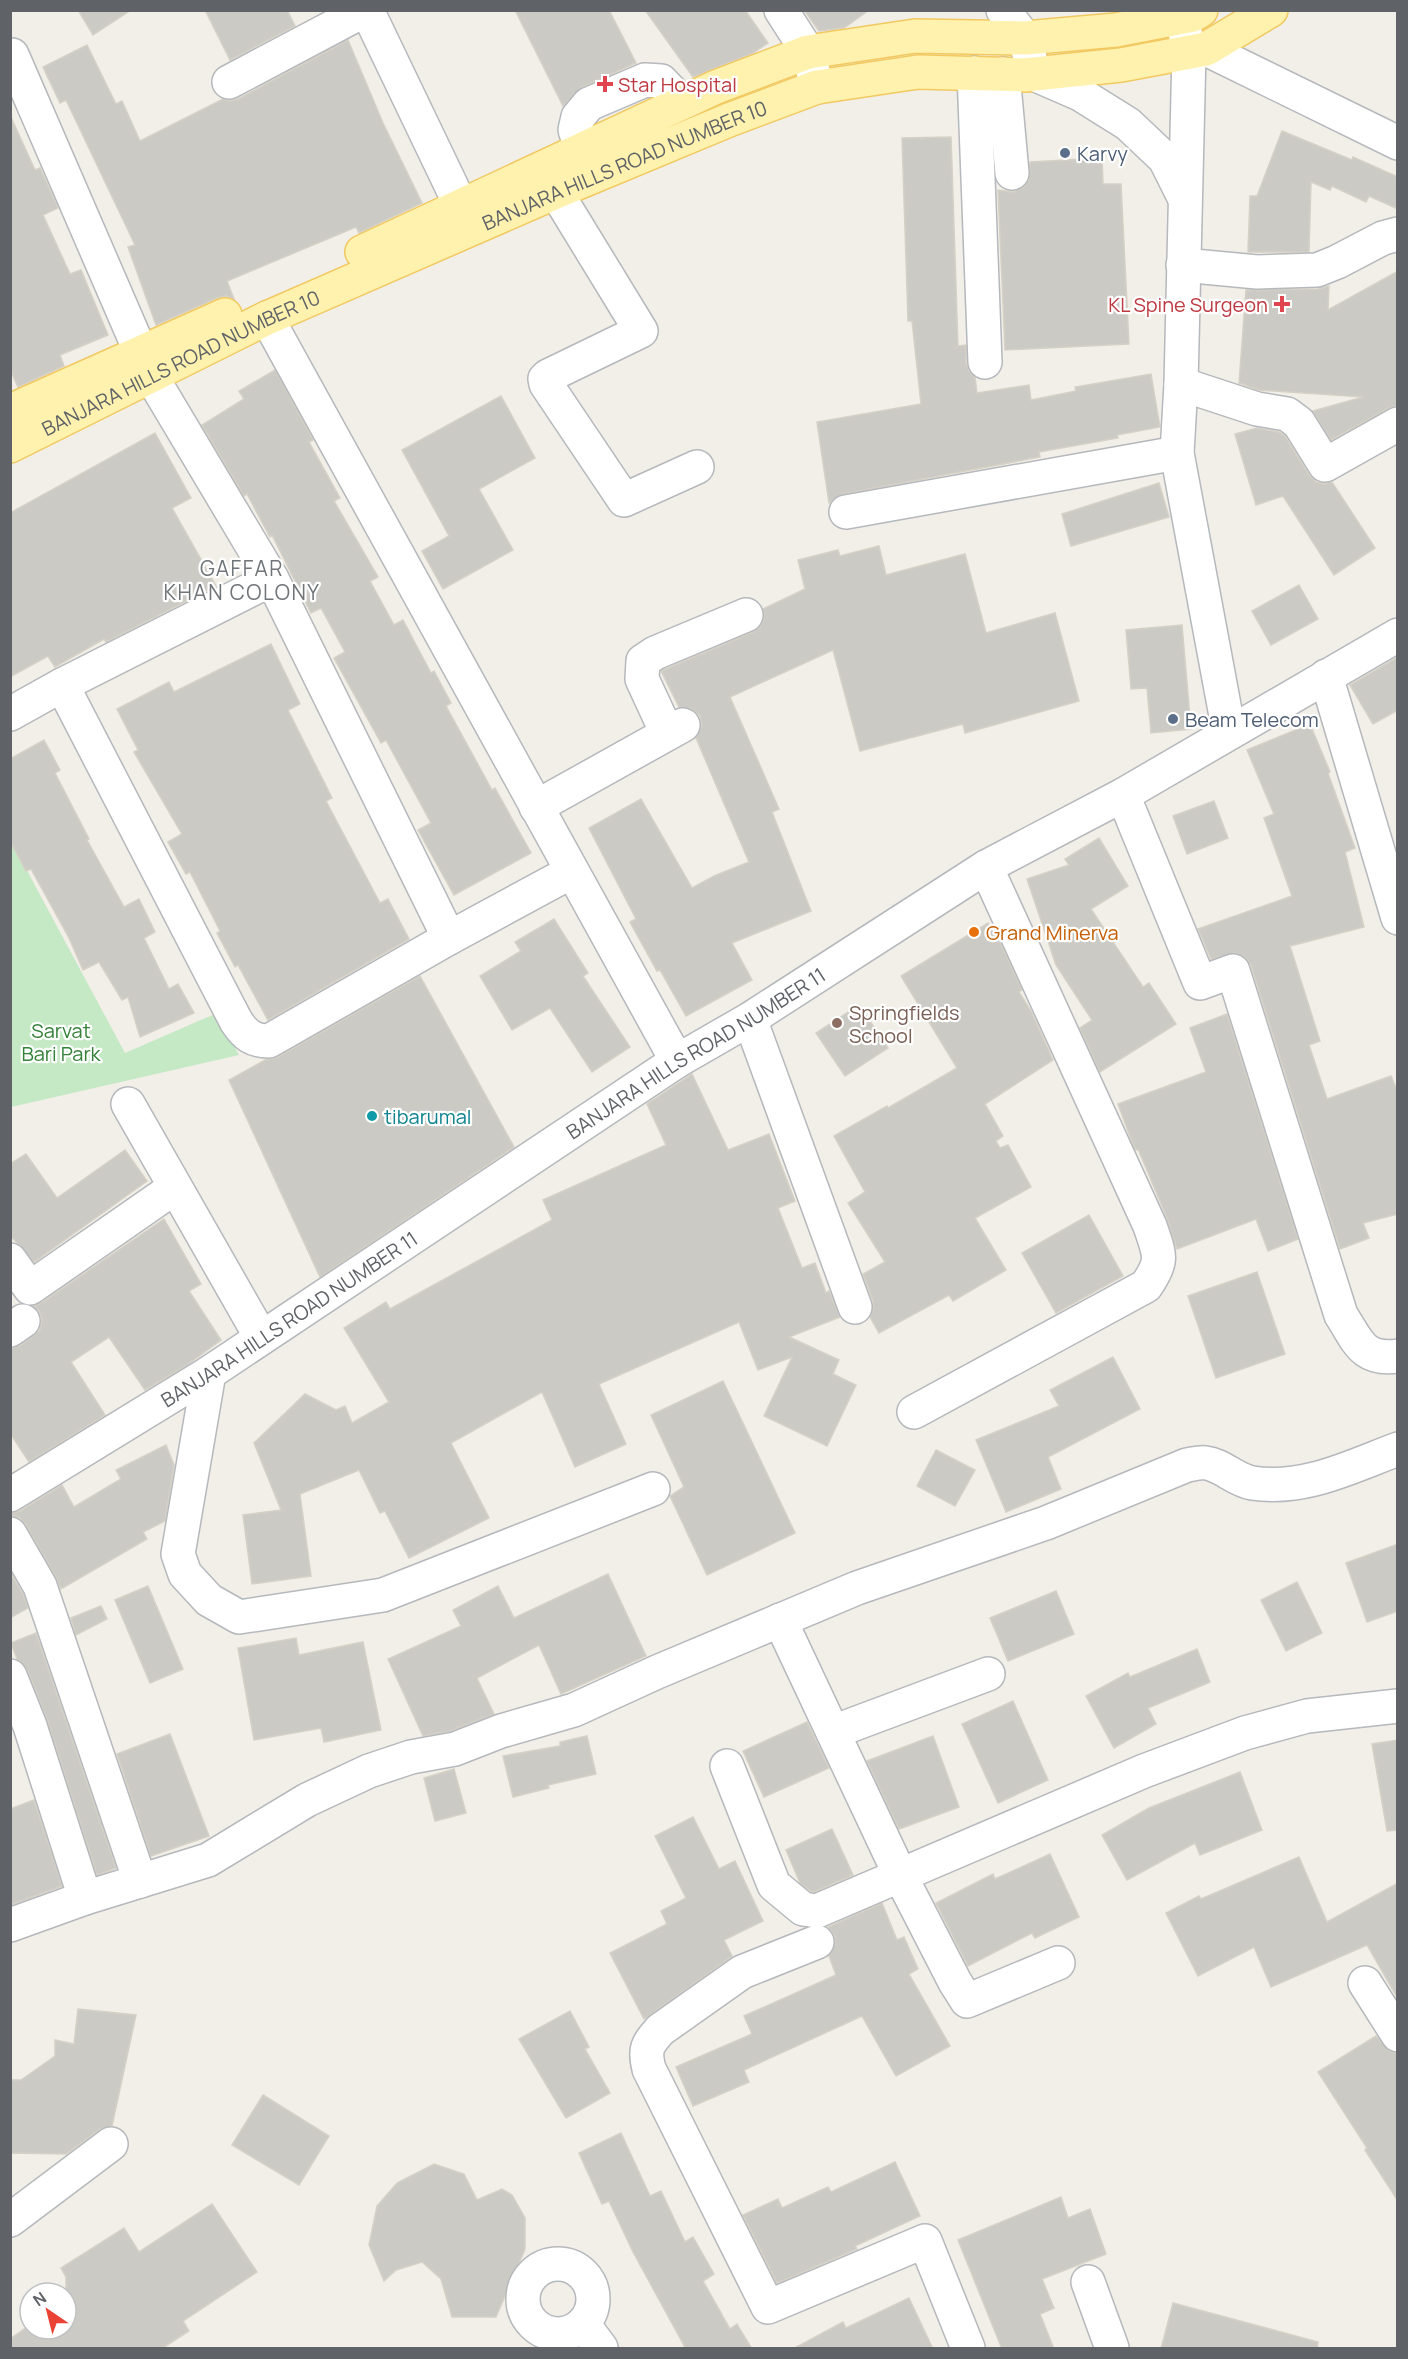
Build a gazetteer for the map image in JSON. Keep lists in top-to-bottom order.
{
  "streets": {
    "main road": ["BANJARA HILLS ROAD NUMBER 10"],
    "street": ["BANJARA HILLS ROAD NUMBER 11"]
  },
  "districts": ["GAFFAR KHAN COLONY"],
  "parks": ["Sarvat Bari Park"],
  "places": {
    "health": ["Star Hospital", "KL Spine Surgeon"],
    "other": [
      "Karvy",
      "Beam Telecom",
      "Grand Minerva",
      "Springfields School",
      "tibarumal"
    ]
  },
  "north": "top left"
}
